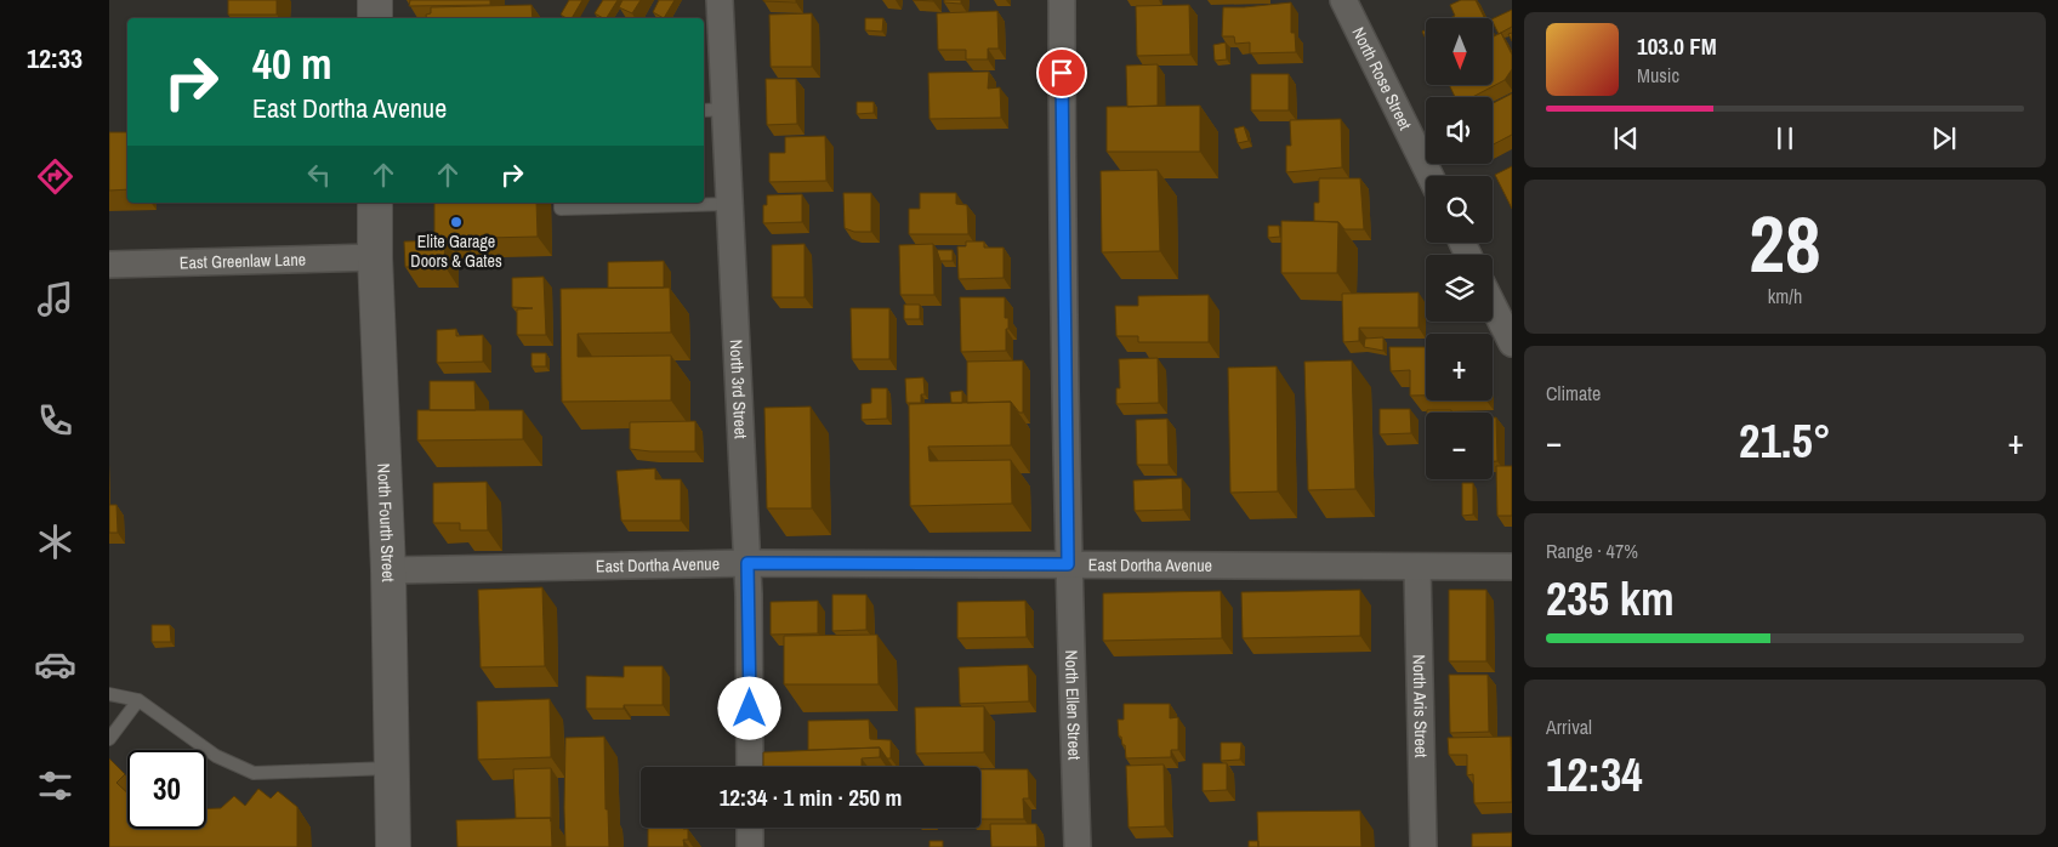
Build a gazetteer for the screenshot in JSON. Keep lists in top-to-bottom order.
{
  "streets": {
    "main road": ["North Fourth Street"],
    "street": [
      "North Rose Street",
      "East Greenlaw Lane",
      "North 3rd Street",
      "East Dortha Avenue",
      "North Ellen Street",
      "North Aris Street"
    ]
  },
  "crossings": [
    ["East Greenlaw Lane", "North Fourth Street"],
    ["North 3rd Street", "East Dortha Avenue"],
    ["North Fourth Street", "East Dortha Avenue"],
    ["East Dortha Avenue", "North Ellen Street"],
    ["East Dortha Avenue", "North Aris Street"]
  ],
  "places": ["Elite Garage Doors & Gates"],
  "north": "bottom",
  "page": {
    "tabs": "12:33",
    "map_buttons": ["+", "−"],
    "turn": ["40 m", "East Dortha Avenue"],
    "song": ["103.0 FM", "Music"],
    "tile": [
      ["28", "km/h"],
      "Climate",
      ["Range · 47%", "235 km"],
      ["Arrival", "12:34"]
    ],
    "heat": ["−", "21.5°", "+"],
    "limit": "30",
    "trip": "12:34 · 1 min · 250 m"
  }
}
